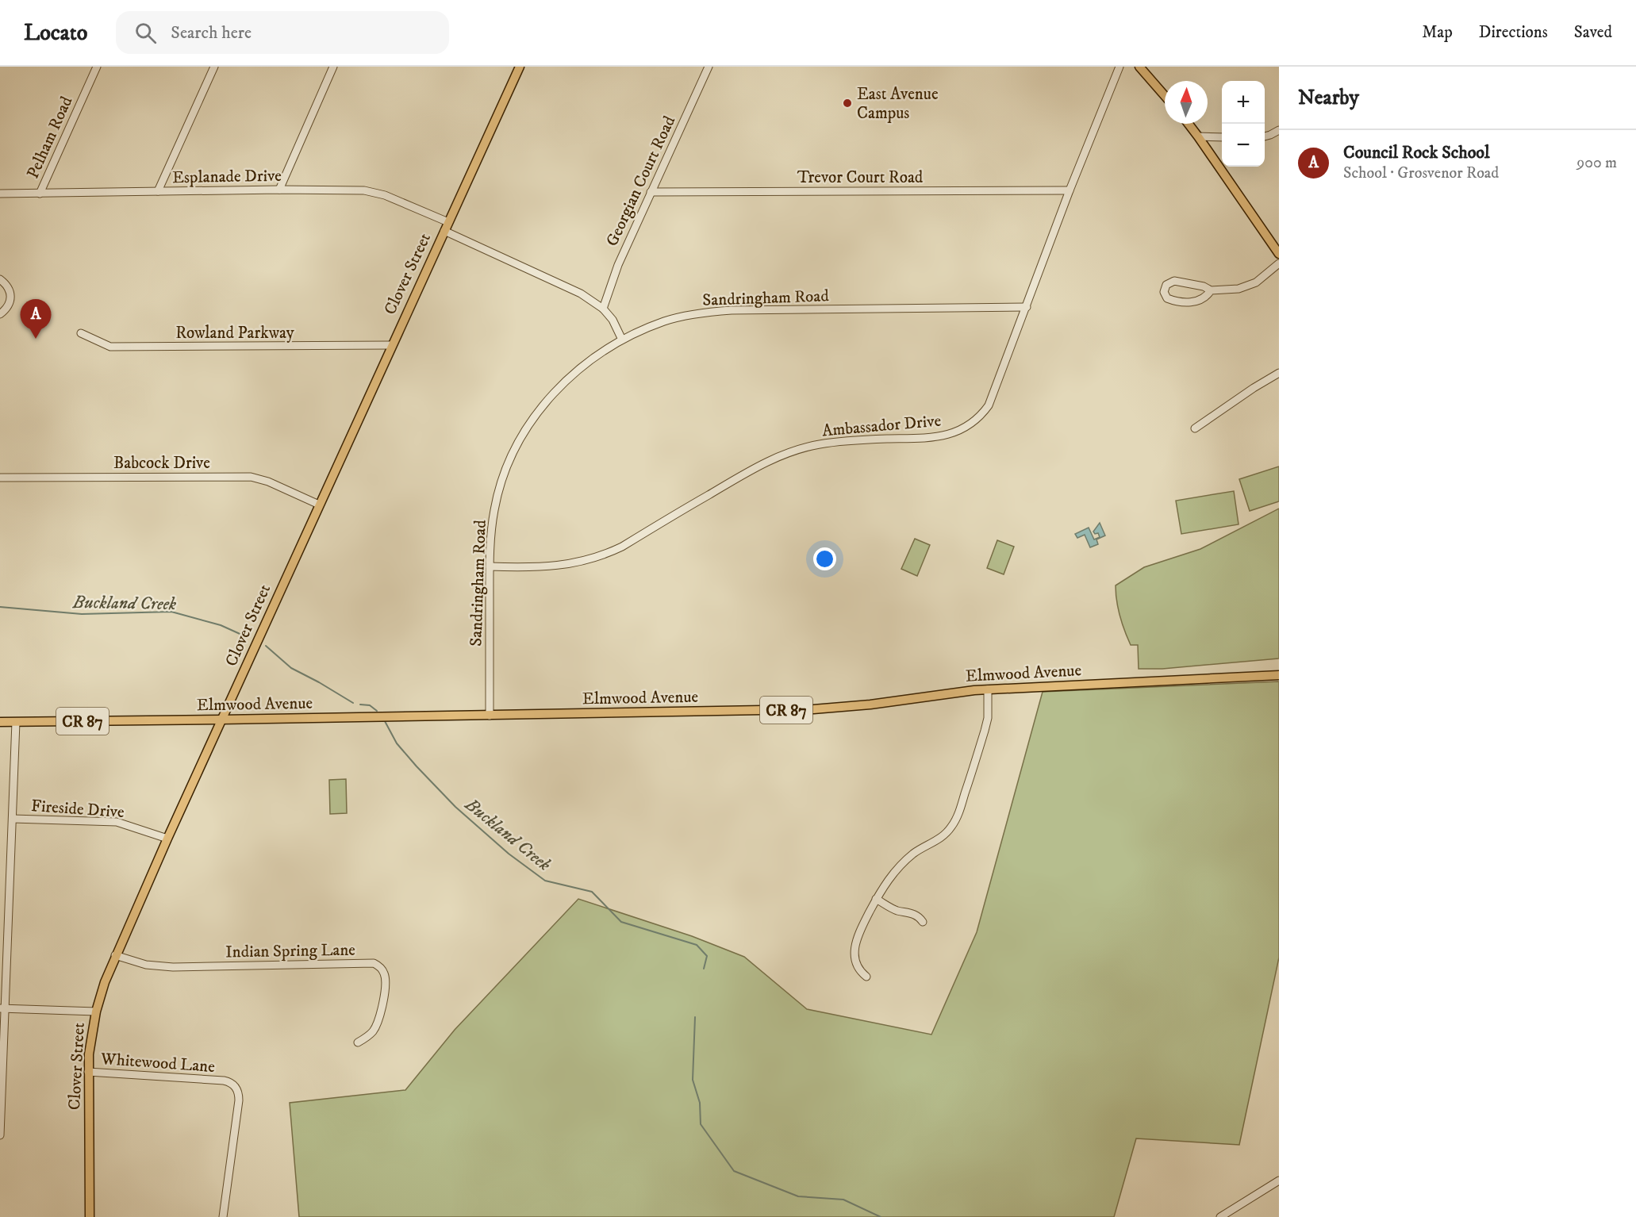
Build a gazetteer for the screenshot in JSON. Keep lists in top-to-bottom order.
{
  "streets": {
    "main road": ["Clover Street", "Elmwood Avenue", "CR 87"],
    "street": [
      "Pelham Road",
      "Esplanade Drive",
      "Trevor Court Road",
      "Georgian Court Road",
      "Sandringham Road",
      "Rowland Parkway",
      "Ambassador Drive",
      "Babcock Drive",
      "Fireside Drive",
      "Indian Spring Lane",
      "Whitewood Lane"
    ]
  },
  "crossings": [
    ["Pelham Road", "Esplanade Drive"],
    ["Esplanade Drive", "Clover Street"],
    ["Trevor Court Road", "Georgian Court Road"],
    ["Trevor Court Road", "Ambassador Drive"],
    ["Clover Street", "Rowland Parkway"],
    ["Clover Street", "Babcock Drive"],
    ["Clover Street", "Elmwood Avenue"],
    ["Clover Street", "Fireside Drive"],
    ["Clover Street", "Indian Spring Lane"],
    ["Clover Street", "Whitewood Lane"],
    ["Sandringham Road", "Ambassador Drive"],
    ["Sandringham Road", "Elmwood Avenue"]
  ],
  "water": ["Buckland Creek"],
  "places": ["East Avenue Campus"],
  "north": "top",
  "page": {
    "header": "Locato",
    "search": "Search here",
    "nav": ["Map", "Directions", "Saved"],
    "heading": "Nearby",
    "map_buttons": ["+", "−"],
    "list": [
      {
        "mark": "A",
        "name": "Council Rock School",
        "note": "School · Grosvenor Road",
        "value": "900 m"
      }
    ],
    "pins": "A"
  }
}
